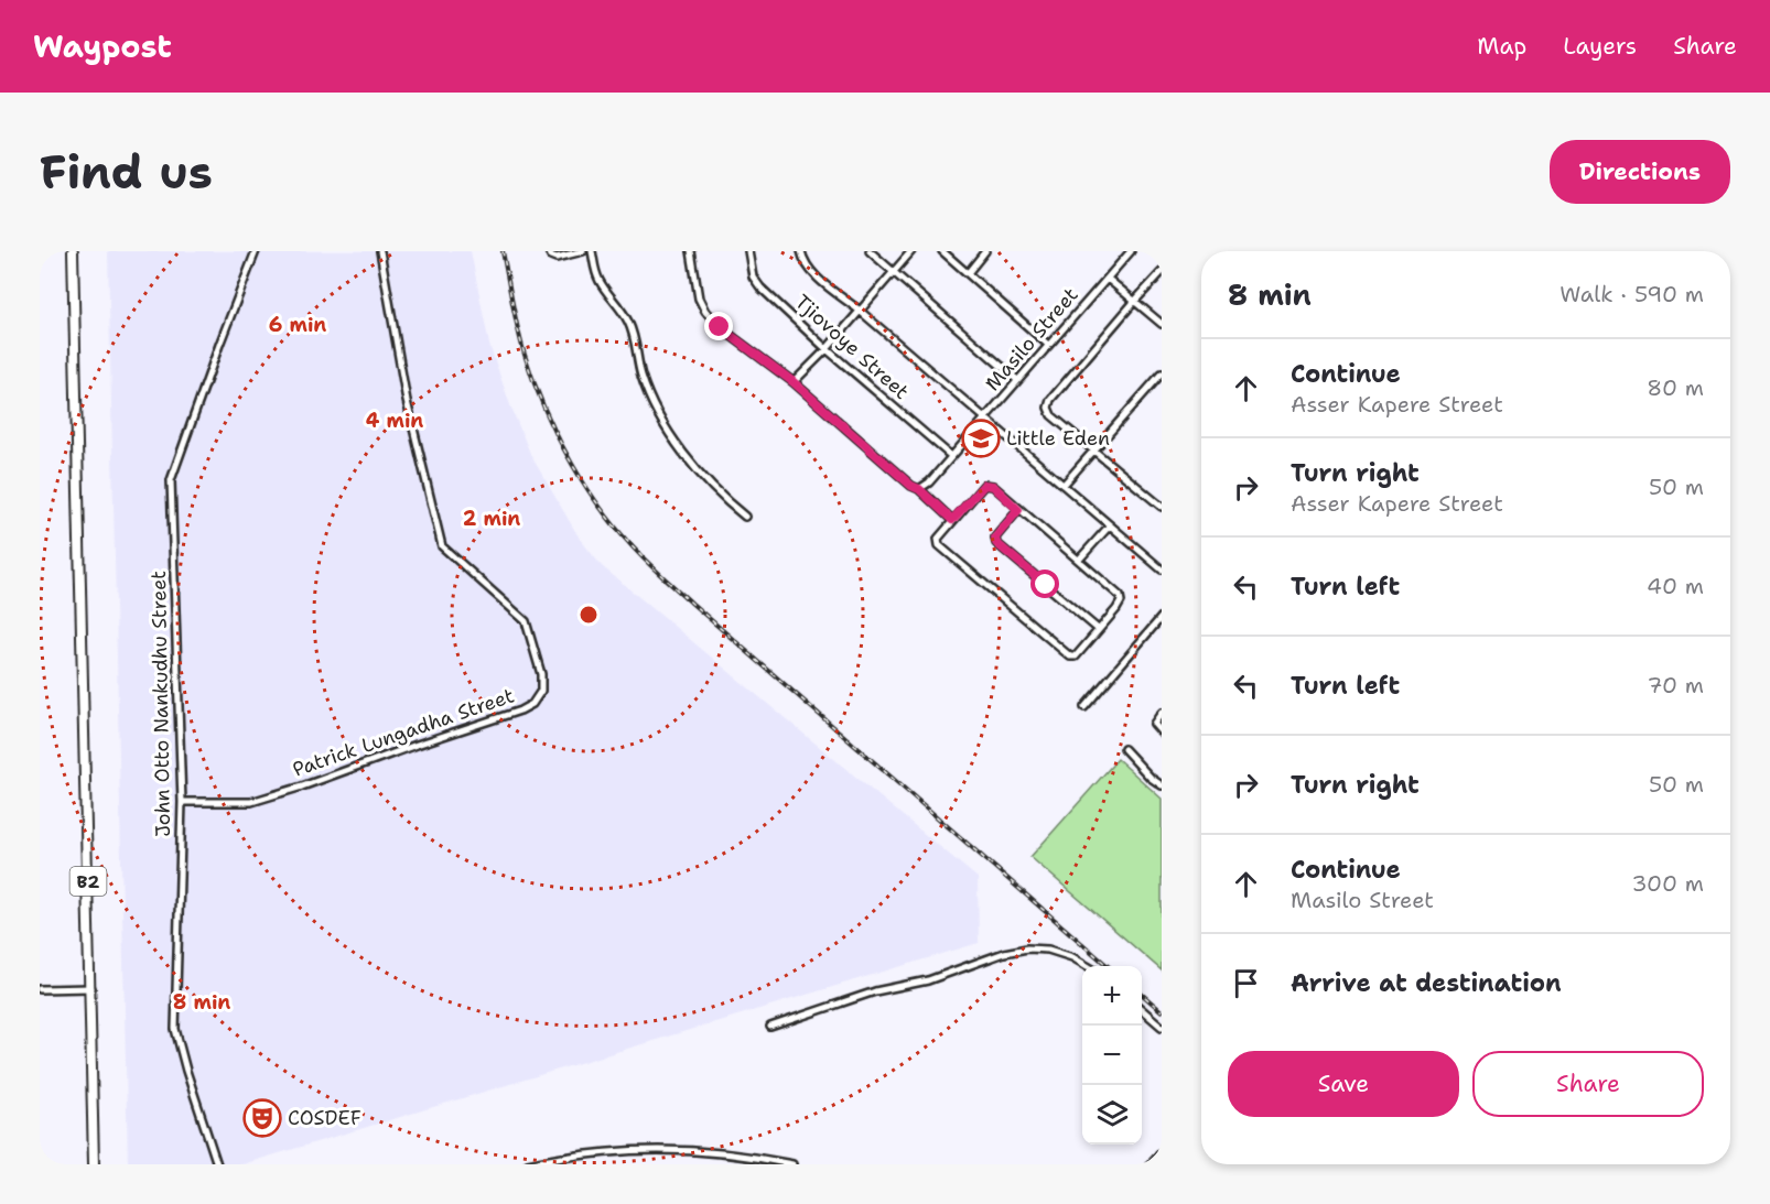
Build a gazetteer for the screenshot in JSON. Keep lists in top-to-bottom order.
{
  "streets": {
    "highway": ["B2"],
    "street": [
      "Masilo Street",
      "Tjiovoye Street",
      "John Otto Nankudhu Street",
      "Patrick Lungadha Street"
    ]
  },
  "crossings": [
    ["Masilo Street", "Tjiovoye Street"],
    ["John Otto Nankudhu Street", "Patrick Lungadha Street"]
  ],
  "places": {
    "school or university": ["Little Eden"],
    "theatre": ["COSDEF"]
  },
  "page": {
    "header": "Waypost",
    "nav": ["Map", "Layers", "Share"],
    "buttons": [
      "Directions",
      ["Save", "Share"]
    ],
    "title": "Find us",
    "heading": ["8 min", "Walk · 590 m"],
    "list": [
      ["Continue", "Asser Kapere Street", "80 m"],
      ["Turn right", "Asser Kapere Street", "50 m"],
      ["Turn left", "40 m"],
      ["Turn left", "70 m"],
      ["Turn right", "50 m"],
      ["Continue", "Masilo Street", "300 m"],
      "Arrive at destination"
    ],
    "map_buttons": ["+", "−"]
  },
  "rings": [
    "6 min",
    "4 min",
    "2 min",
    "8 min"
  ]
}
